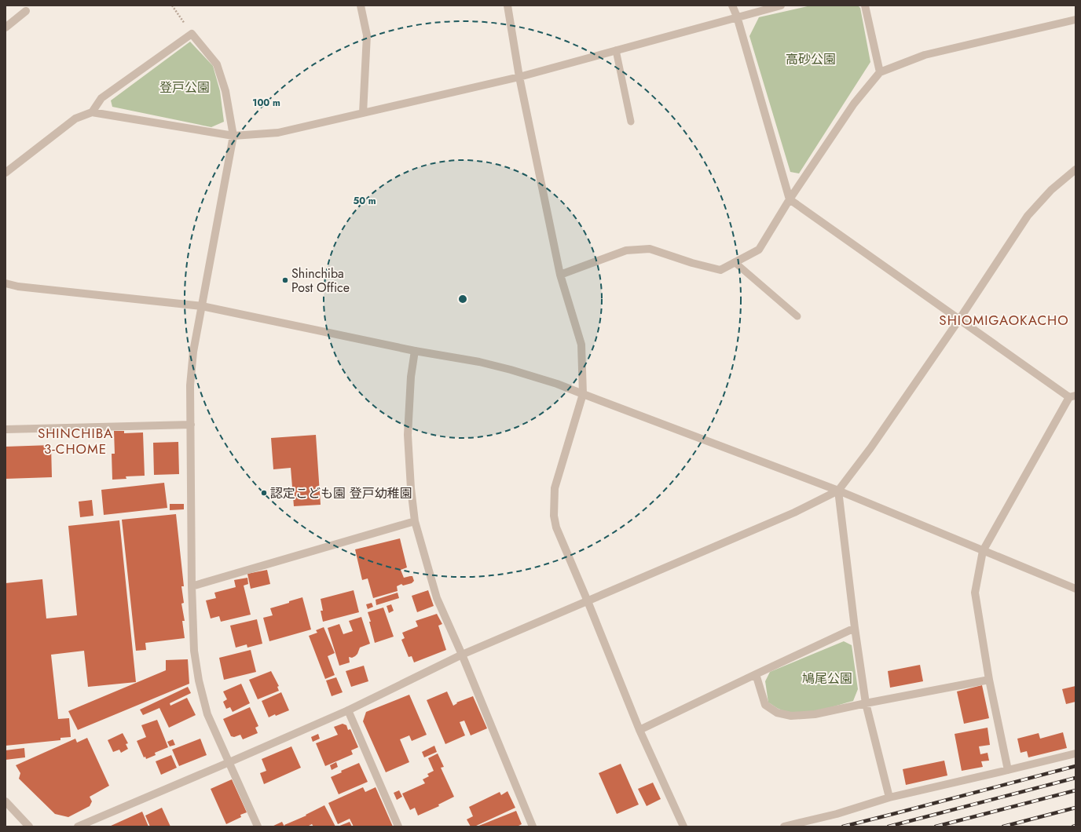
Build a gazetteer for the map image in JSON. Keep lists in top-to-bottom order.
{
  "districts": ["SHIOMIGAOKACHO", "SHINCHIBA 3-CHOME"],
  "parks": ["高砂公園", "登戸公園", "鳩尾公園"],
  "places": ["Shinchiba Post Office", "認定こども園 登戸幼稚園"],
  "rings": ["100 m", "50 m"]
}
